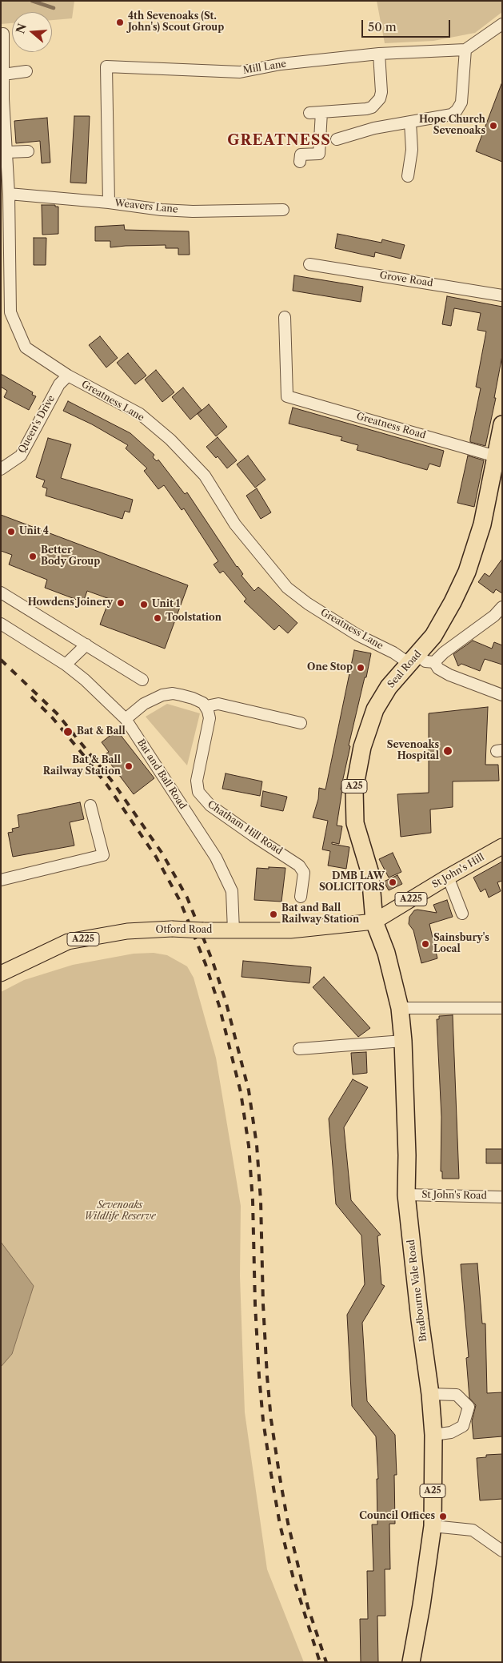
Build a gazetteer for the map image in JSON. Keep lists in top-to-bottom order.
{
  "streets": {
    "highway": ["Seal Road", "A25", "Bradbourne Vale Road"],
    "main road": ["St John's Hill", "A225", "Otford Road"],
    "street": [
      "Mill Lane",
      "Weavers Lane",
      "Grove Road",
      "Greatness Lane",
      "Queen's Drive",
      "Greatness Road",
      "Bat and Ball Road",
      "Chatham Hill Road",
      "St John's Road"
    ]
  },
  "crossings": [
    ["Mill Lane", "Weavers Lane"],
    ["Weavers Lane", "Greatness Lane"],
    ["Greatness Lane", "Queen's Drive"],
    ["Greatness Lane", "Seal Road"],
    ["Greatness Road", "Seal Road"],
    ["Seal Road", "St John's Hill"],
    ["Seal Road", "Otford Road"],
    ["Seal Road", "Bradbourne Vale Road"],
    ["Bat and Ball Road", "Otford Road"],
    ["St John's Hill", "Otford Road"],
    ["St John's Hill", "Bradbourne Vale Road"],
    ["Otford Road", "Bradbourne Vale Road"],
    ["St John's Road", "Bradbourne Vale Road"]
  ],
  "districts": ["GREATNESS"],
  "parks": ["Sevenoaks Wildlife Reserve"],
  "places": [
    "4th Sevenoaks (St. John's) Scout Group",
    "Hope Church Sevenoaks",
    "Unit 4",
    "Better Body Group",
    "Howdens Joinery",
    "Unit 1",
    "Toolstation",
    "One Stop",
    "Bat & Ball",
    "Sevenoaks Hospital",
    "Bat & Ball Railway Station",
    "DMB LAW SOLICITORS",
    "Bat and Ball Railway Station",
    "Sainsbury's Local",
    "Council Offices"
  ],
  "scale_bar": "50 m",
  "north": "left"
}
